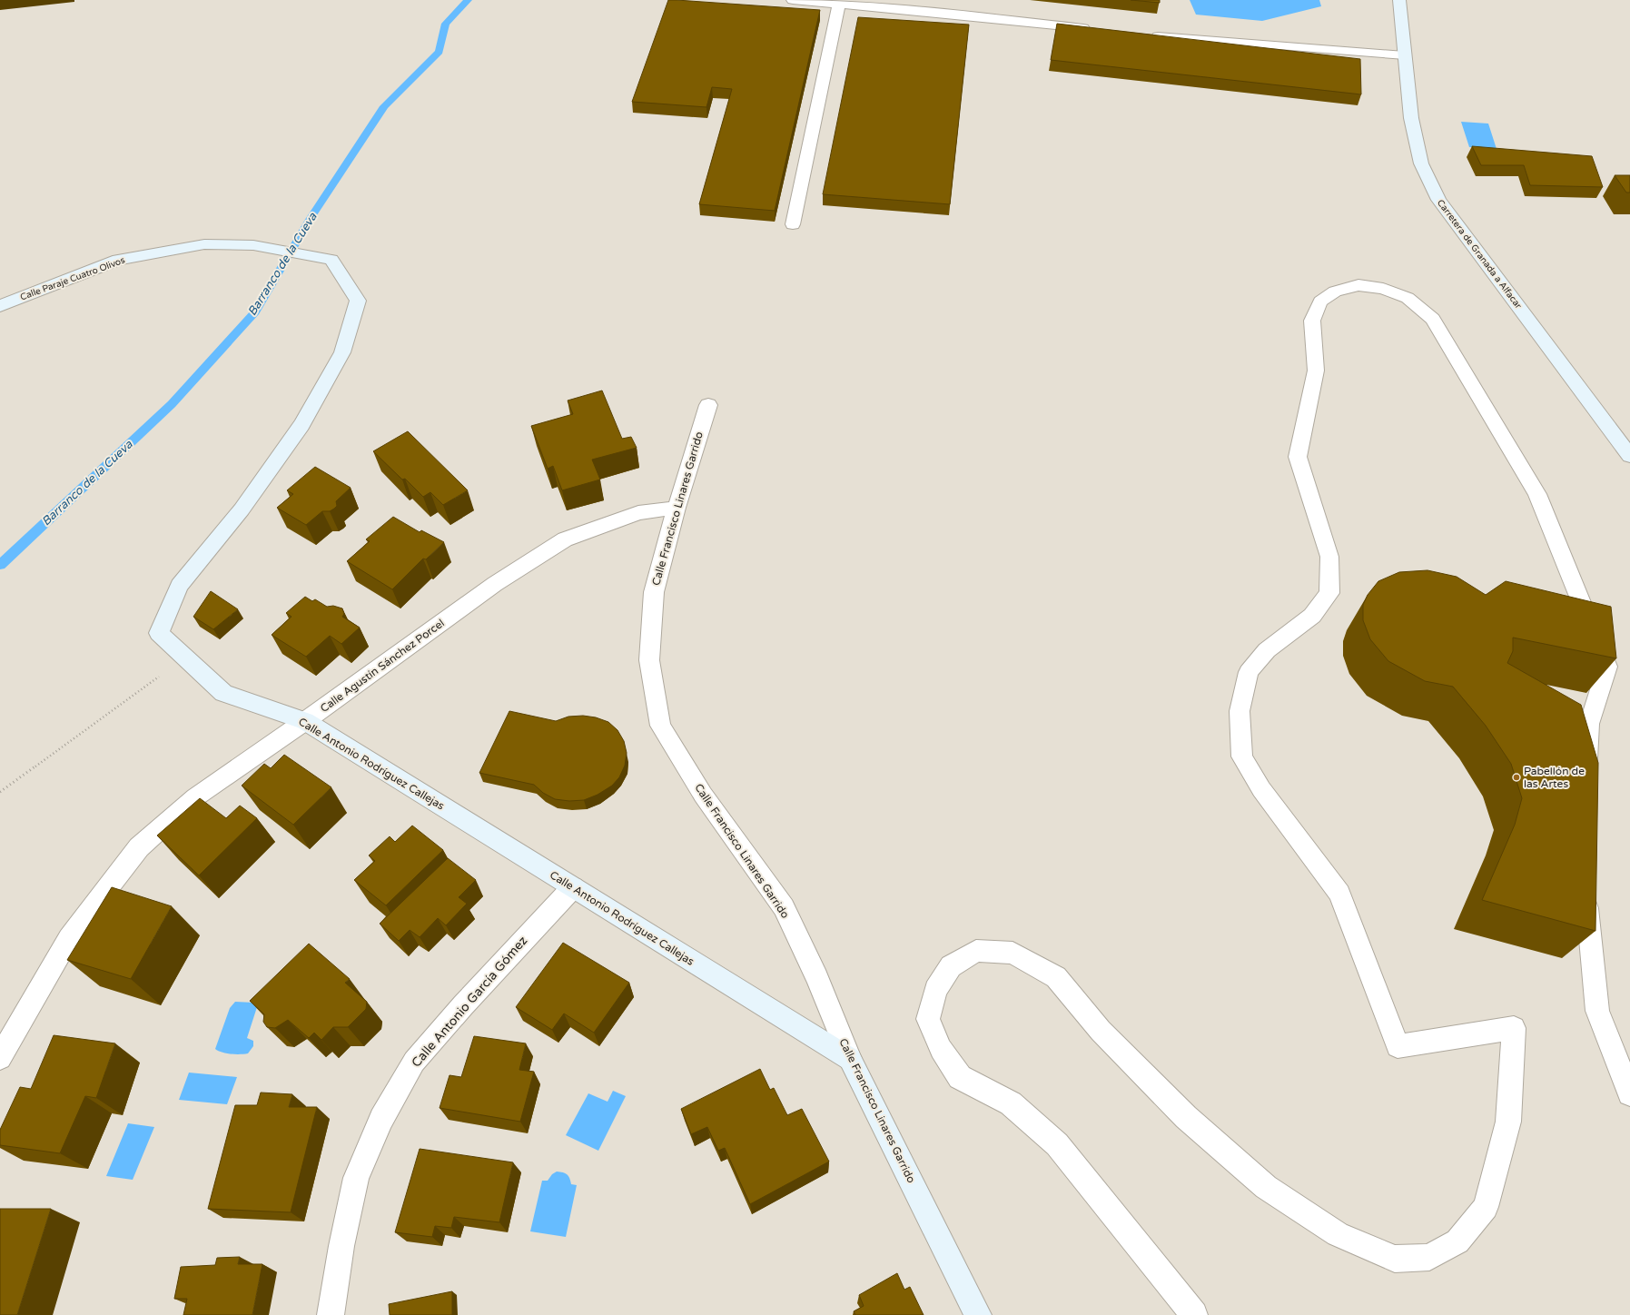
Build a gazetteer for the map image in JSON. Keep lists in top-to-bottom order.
{
  "streets": {
    "street": [
      "Carretera de Granada a Alfacar",
      "Calle Paraje Cuatro Olivos",
      "Calle Francisco Linares Garrido",
      "Calle Agustín Sánchez Porcel",
      "Calle Antonio Rodríguez Callejas",
      "Calle Antonio García Gómez"
    ]
  },
  "crossings": [
    ["Calle Paraje Cuatro Olivos", "Calle Antonio Rodríguez Callejas"],
    ["Calle Francisco Linares Garrido", "Calle Agustín Sánchez Porcel"],
    ["Calle Francisco Linares Garrido", "Calle Antonio Rodríguez Callejas"],
    ["Calle Agustín Sánchez Porcel", "Calle Antonio Rodríguez Callejas"],
    ["Calle Antonio Rodríguez Callejas", "Calle Antonio García Gómez"]
  ],
  "water": ["Barranco de la Cueva"],
  "places": ["Pabellón de las Artes"]
}
